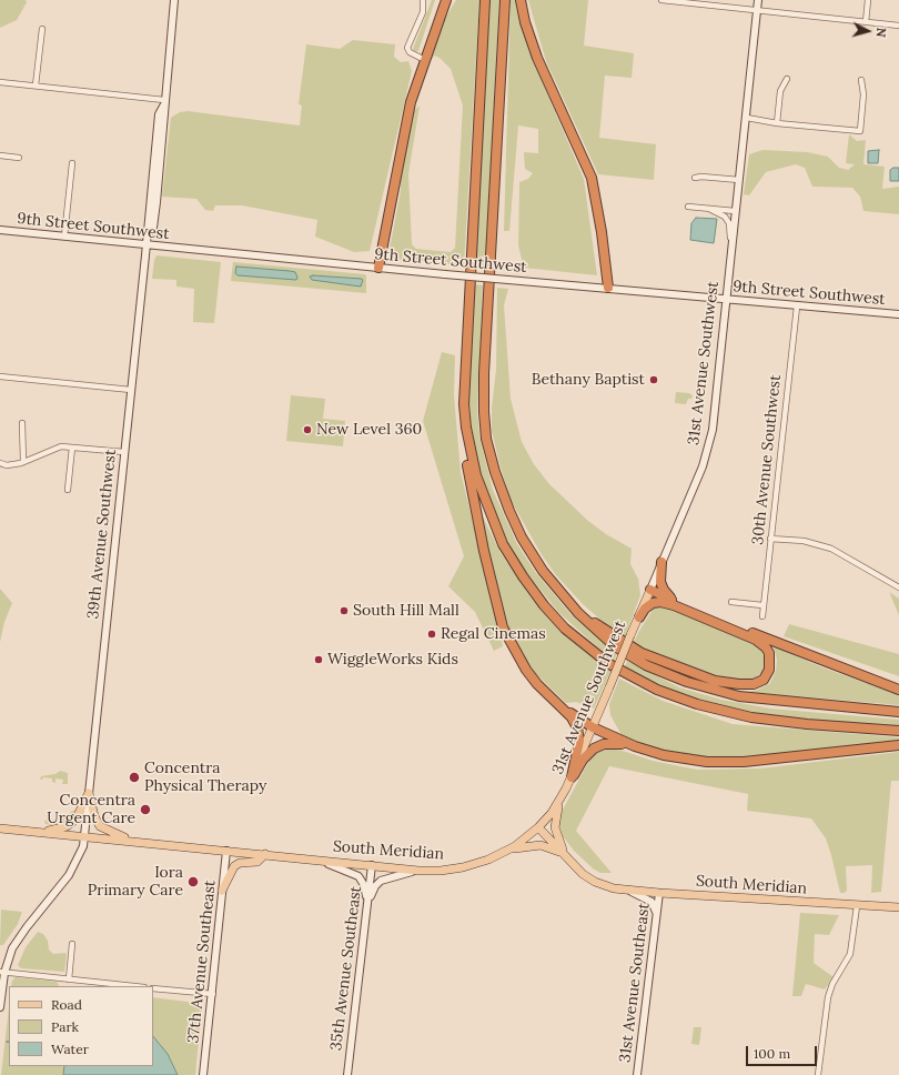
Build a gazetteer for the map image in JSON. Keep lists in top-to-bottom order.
{
  "streets": {
    "main road": [
      "9th Street Southwest",
      "31st Avenue Southwest",
      "39th Avenue Southwest",
      "South Meridian",
      "37th Avenue Southeast",
      "35th Avenue Southeast",
      "31st Avenue Southeast"
    ],
    "street": ["30th Avenue Southwest"]
  },
  "crossings": [
    ["9th Street Southwest", "31st Avenue Southwest"],
    ["9th Street Southwest", "30th Avenue Southwest"],
    ["9th Street Southwest", "39th Avenue Southwest"],
    ["31st Avenue Southwest", "South Meridian"],
    ["39th Avenue Southwest", "South Meridian"],
    ["South Meridian", "37th Avenue Southeast"],
    ["South Meridian", "35th Avenue Southeast"],
    ["South Meridian", "31st Avenue Southeast"]
  ],
  "places": [
    "Bethany Baptist",
    "New Level 360",
    "South Hill Mall",
    "Regal Cinemas",
    "WiggleWorks Kids",
    "Concentra Physical Therapy",
    "Concentra Urgent Care",
    "Iora Primary Care"
  ],
  "legend": ["Road", "Park", "Water"],
  "scale_bar": "100 m",
  "north": "right"
}
